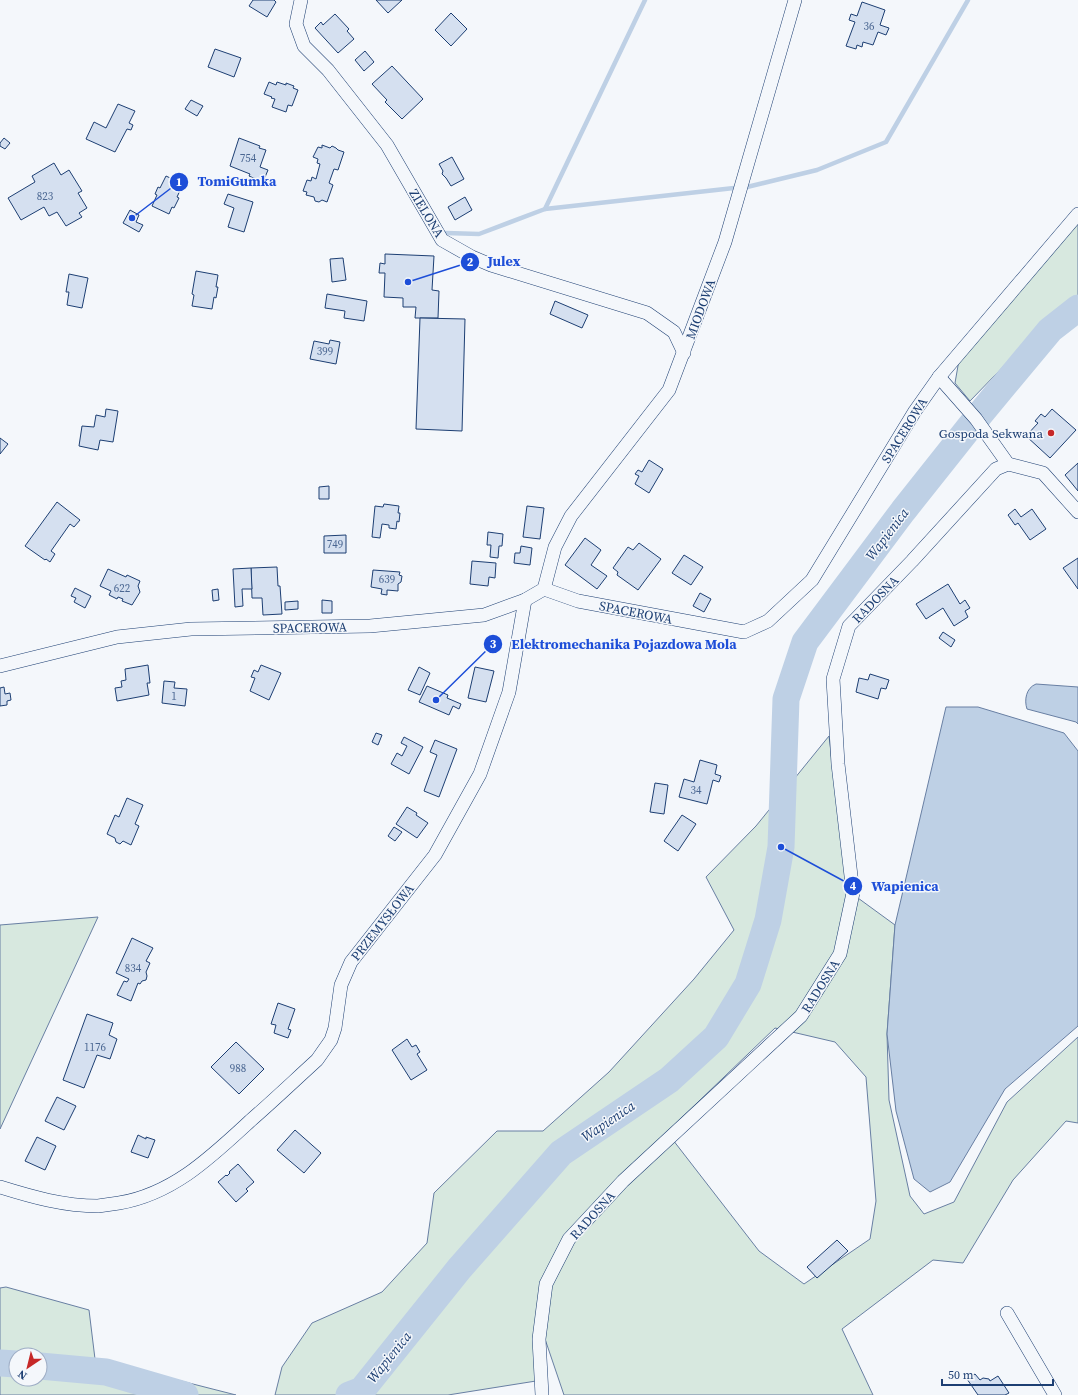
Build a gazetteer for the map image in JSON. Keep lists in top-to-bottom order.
{
  "streets": {
    "street": [
      "ZIELONA",
      "MIODOWA",
      "SPACEROWA",
      "RADOSNA",
      "PRZEMYSŁOWA"
    ]
  },
  "crossings": [
    ["ZIELONA", "MIODOWA"],
    ["MIODOWA", "SPACEROWA"],
    ["SPACEROWA", "PRZEMYSŁOWA"]
  ],
  "water": ["Wapienica"],
  "places": [
    "TomiGumka",
    "Julex",
    "Gospoda Sekwana",
    "Elektromechanika Pojazdowa Mola",
    "Wapienica"
  ],
  "house_numbers": [
    "36",
    "754",
    "823",
    "399",
    "749",
    "639",
    "622",
    "1",
    "34",
    "834",
    "1176",
    "988"
  ],
  "scale_bar": "50 m",
  "north": "bottom left"
}
